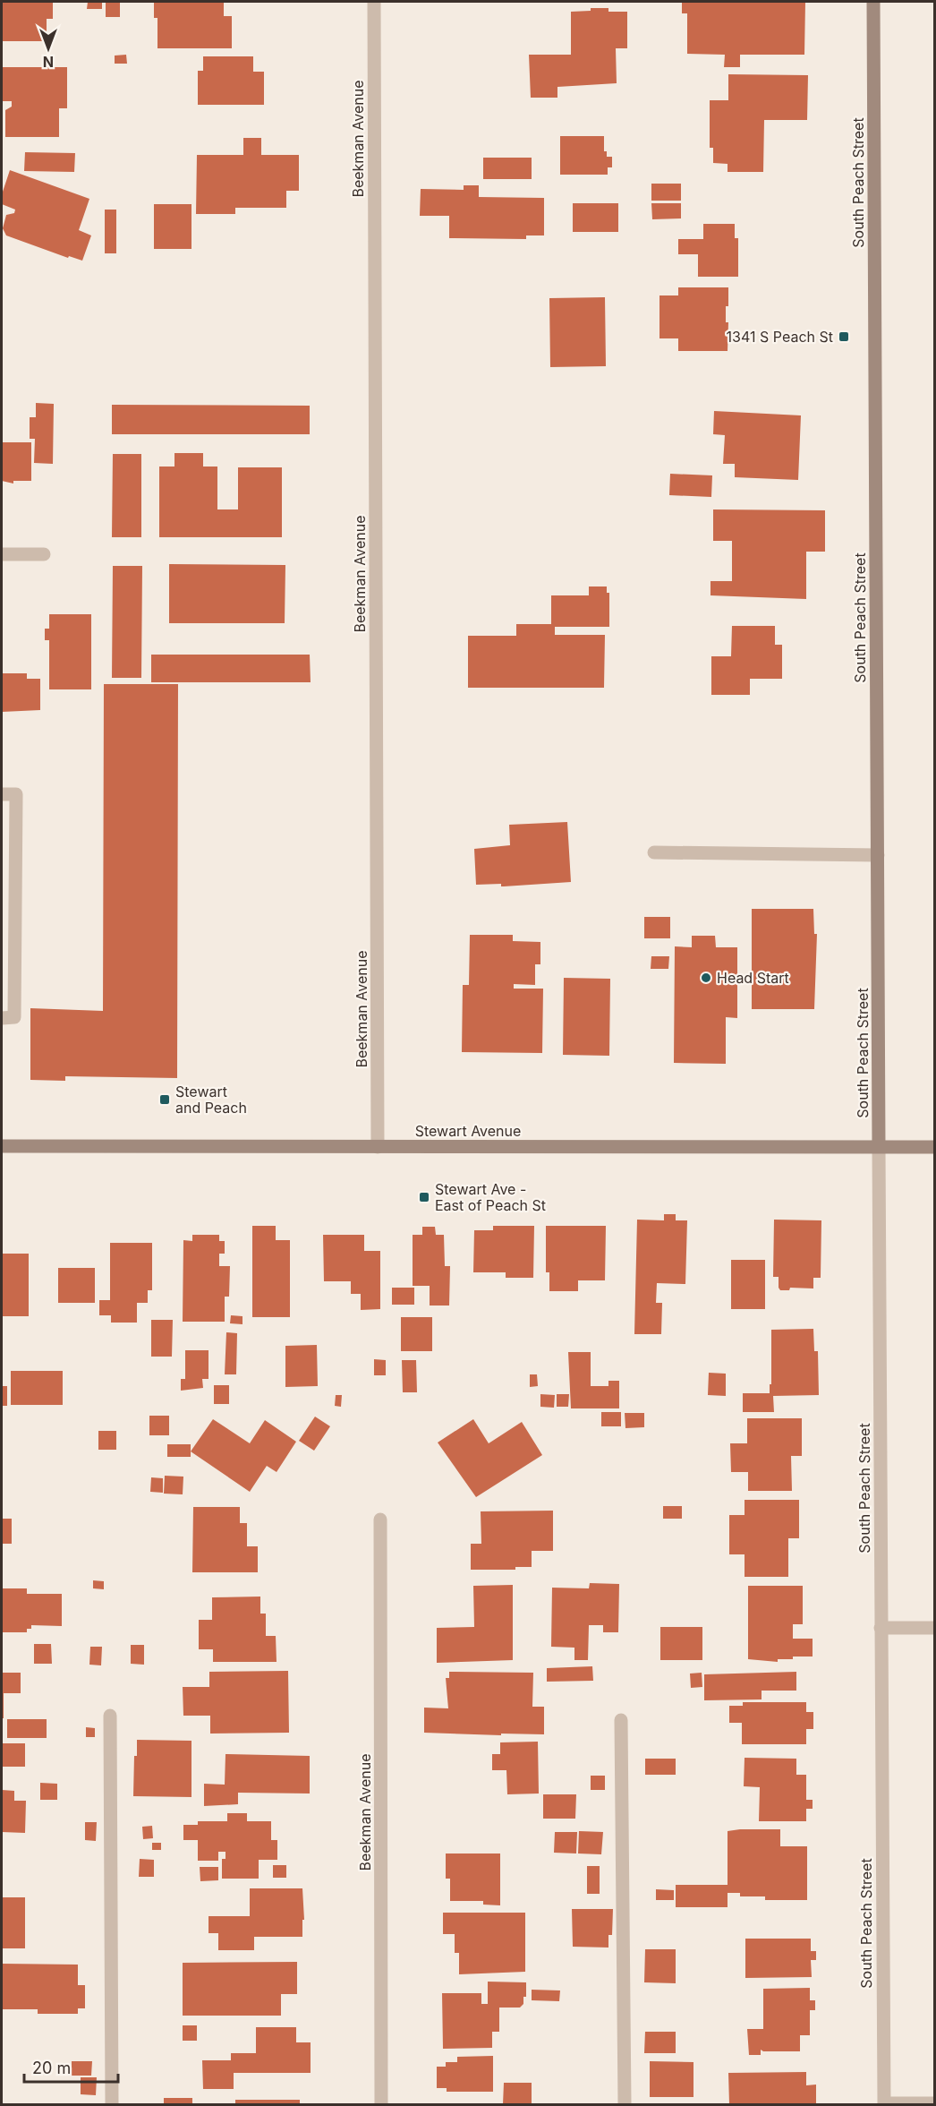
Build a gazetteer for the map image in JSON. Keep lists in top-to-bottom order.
{
  "streets": {
    "street": ["Beekman Avenue", "South Peach Street", "Stewart Avenue"]
  },
  "crossings": [
    ["Beekman Avenue", "Stewart Avenue"],
    ["South Peach Street", "Stewart Avenue"]
  ],
  "places": {
    "transit": ["1341 S Peach St", "Stewart and Peach", "Stewart Ave - East of Peach St"],
    "other": ["Head Start"]
  },
  "scale_bar": "20 m",
  "north": "bottom"
}
